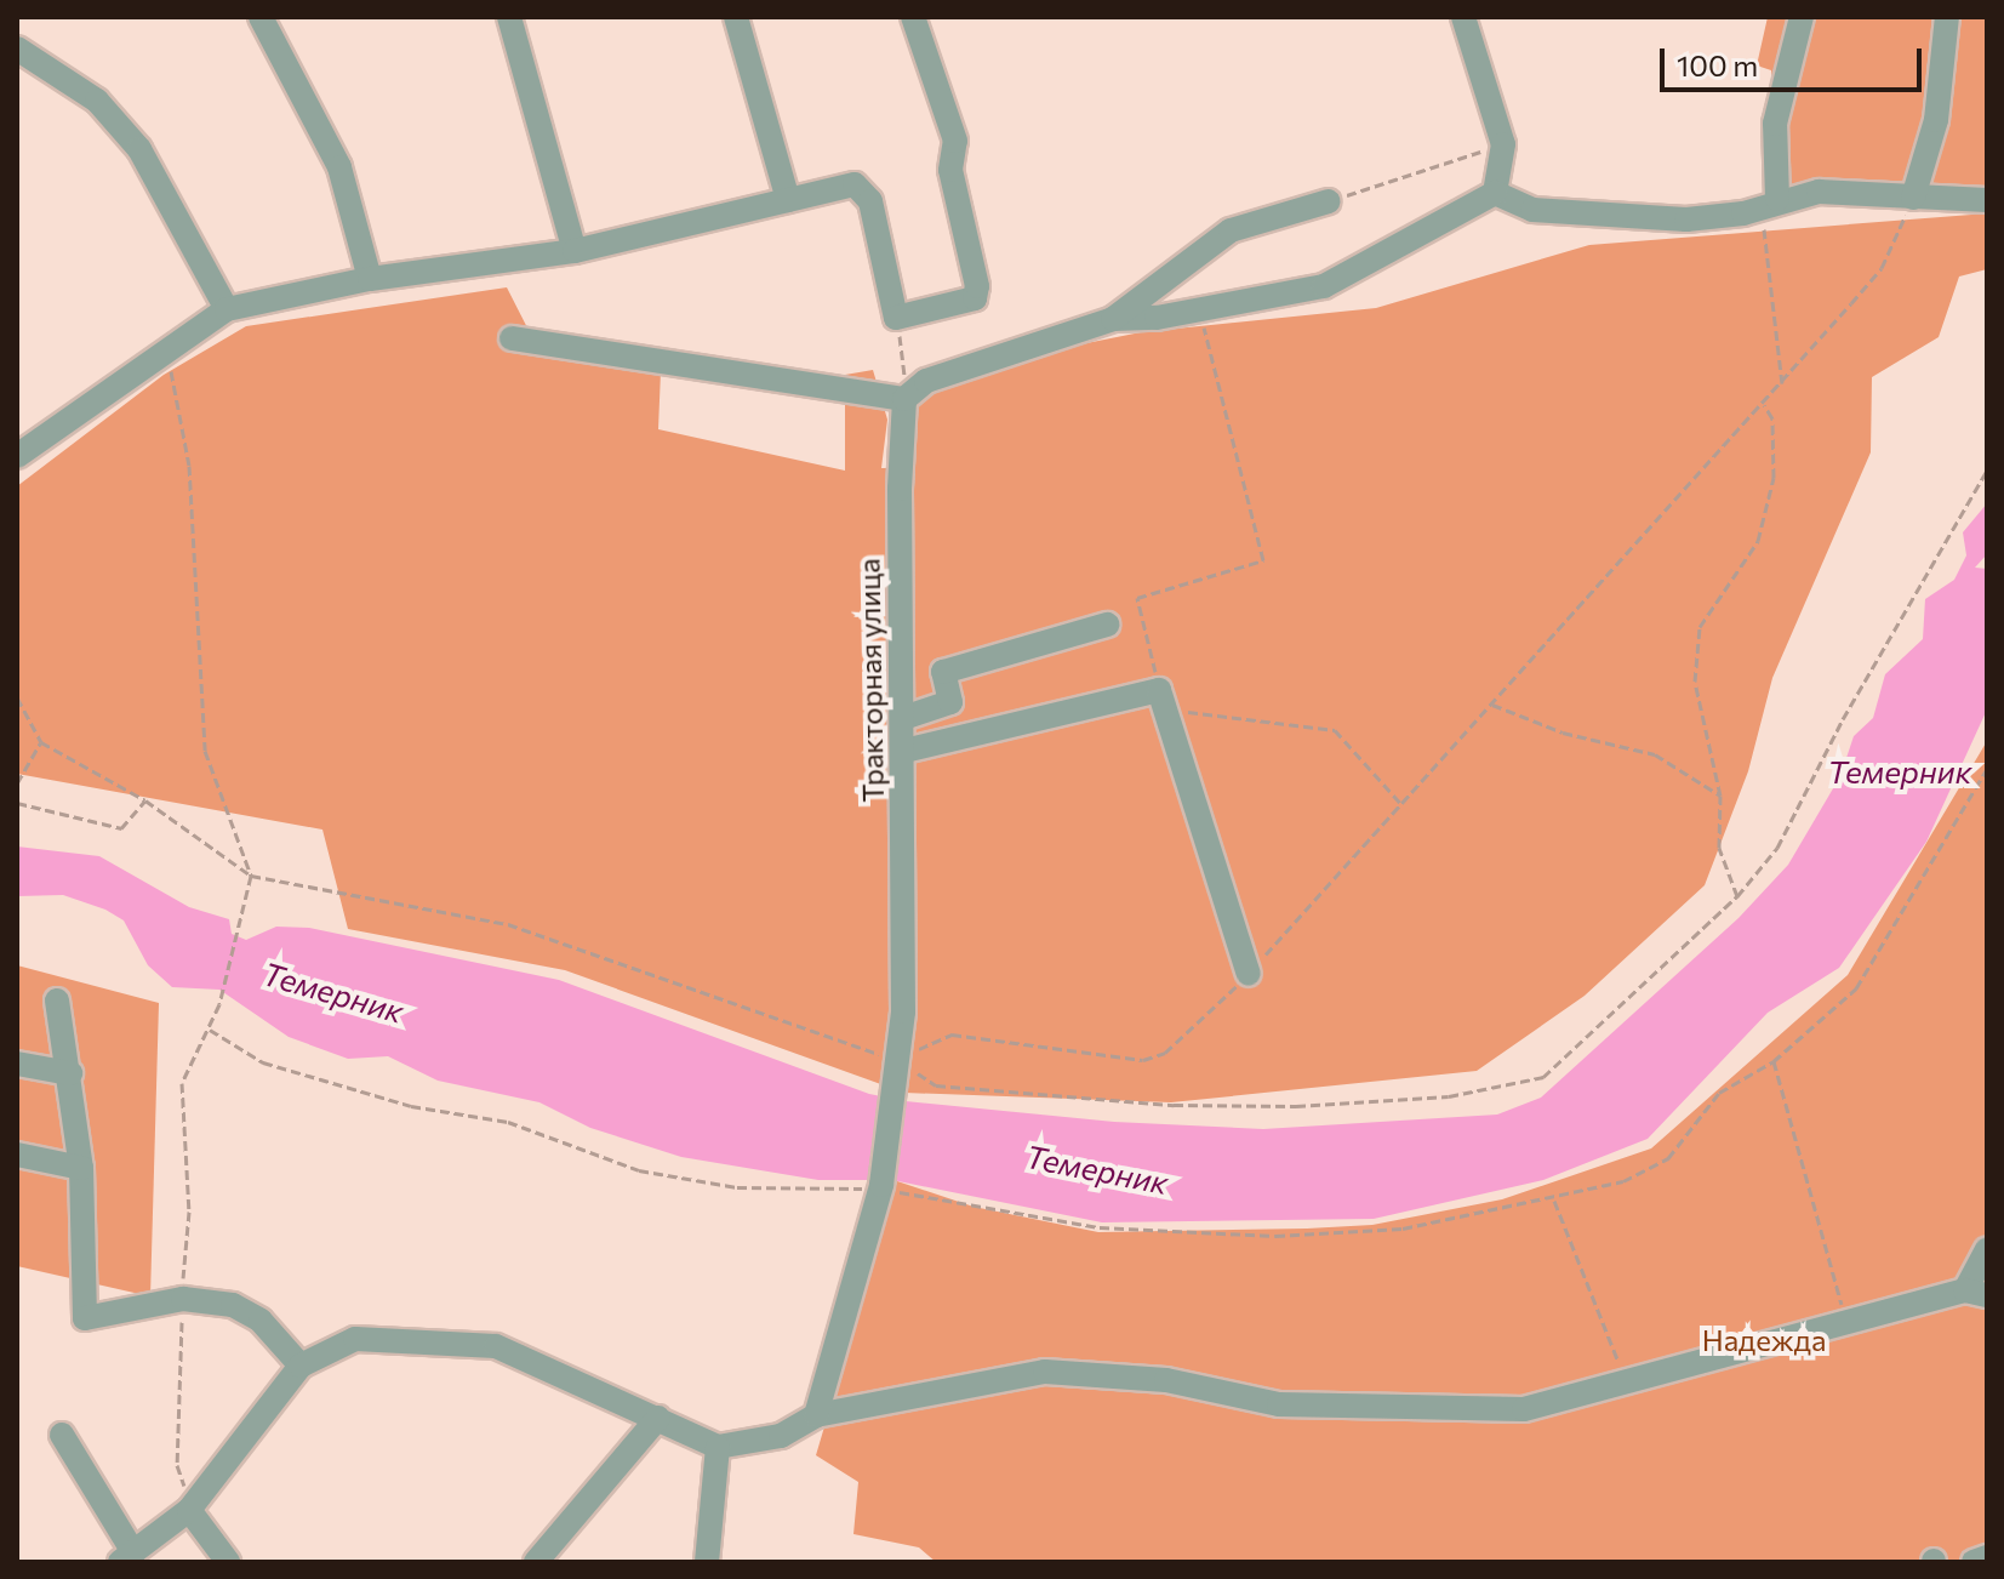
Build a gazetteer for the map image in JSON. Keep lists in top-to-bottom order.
{
  "streets": {
    "street": ["Тракторная улица"]
  },
  "water": ["Темерник"],
  "parks": ["Надежда"],
  "scale_bar": "100 m"
}
